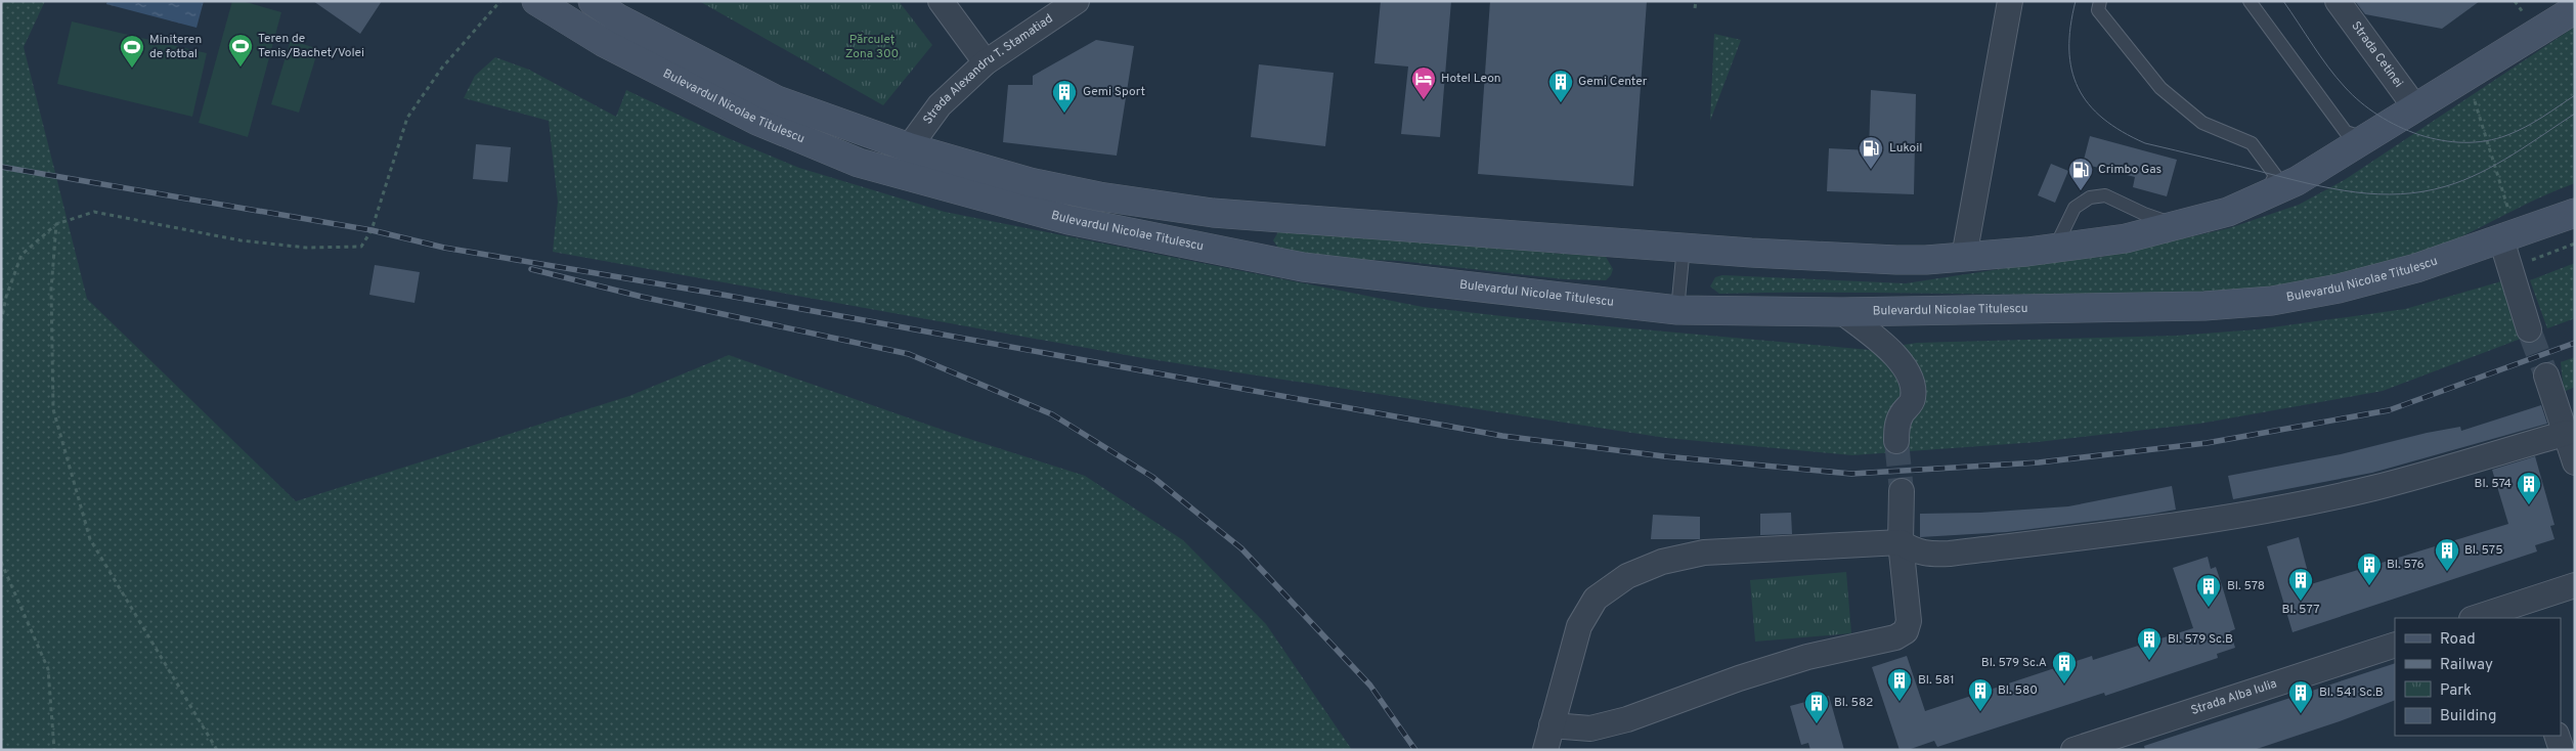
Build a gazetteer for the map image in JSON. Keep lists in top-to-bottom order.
{
  "streets": {
    "main road": ["Bulevardul Nicolae Titulescu"],
    "street": ["Strada Cetinei", "Strada Alexandru T. Stamatiad", "Strada Alba Iulia"]
  },
  "crossings": [
    ["Strada Cetinei", "Bulevardul Nicolae Titulescu"],
    ["Strada Alexandru T. Stamatiad", "Bulevardul Nicolae Titulescu"]
  ],
  "parks": ["Părculeț Zona 300"],
  "places": {
    "sports": ["Teren de Tenis/Bachet/Volei", "Miniteren de fotbal"],
    "hotel": ["Hotel Leon"],
    "building": [
      "Gemi Center",
      "Gemi Sport",
      "Bl. 574",
      "Bl. 575",
      "Bl. 576",
      "Bl. 577",
      "Bl. 578",
      "Bl. 579 Sc.B",
      "Bl. 579 Sc.A",
      "Bl. 581",
      "Bl. 580",
      "Bl. 541 Sc.B",
      "Bl. 582"
    ],
    "fuel station": ["Lukoil", "Crimbo Gas"]
  },
  "legend": [
    "Road",
    "Railway",
    "Park",
    "Building"
  ]
}
